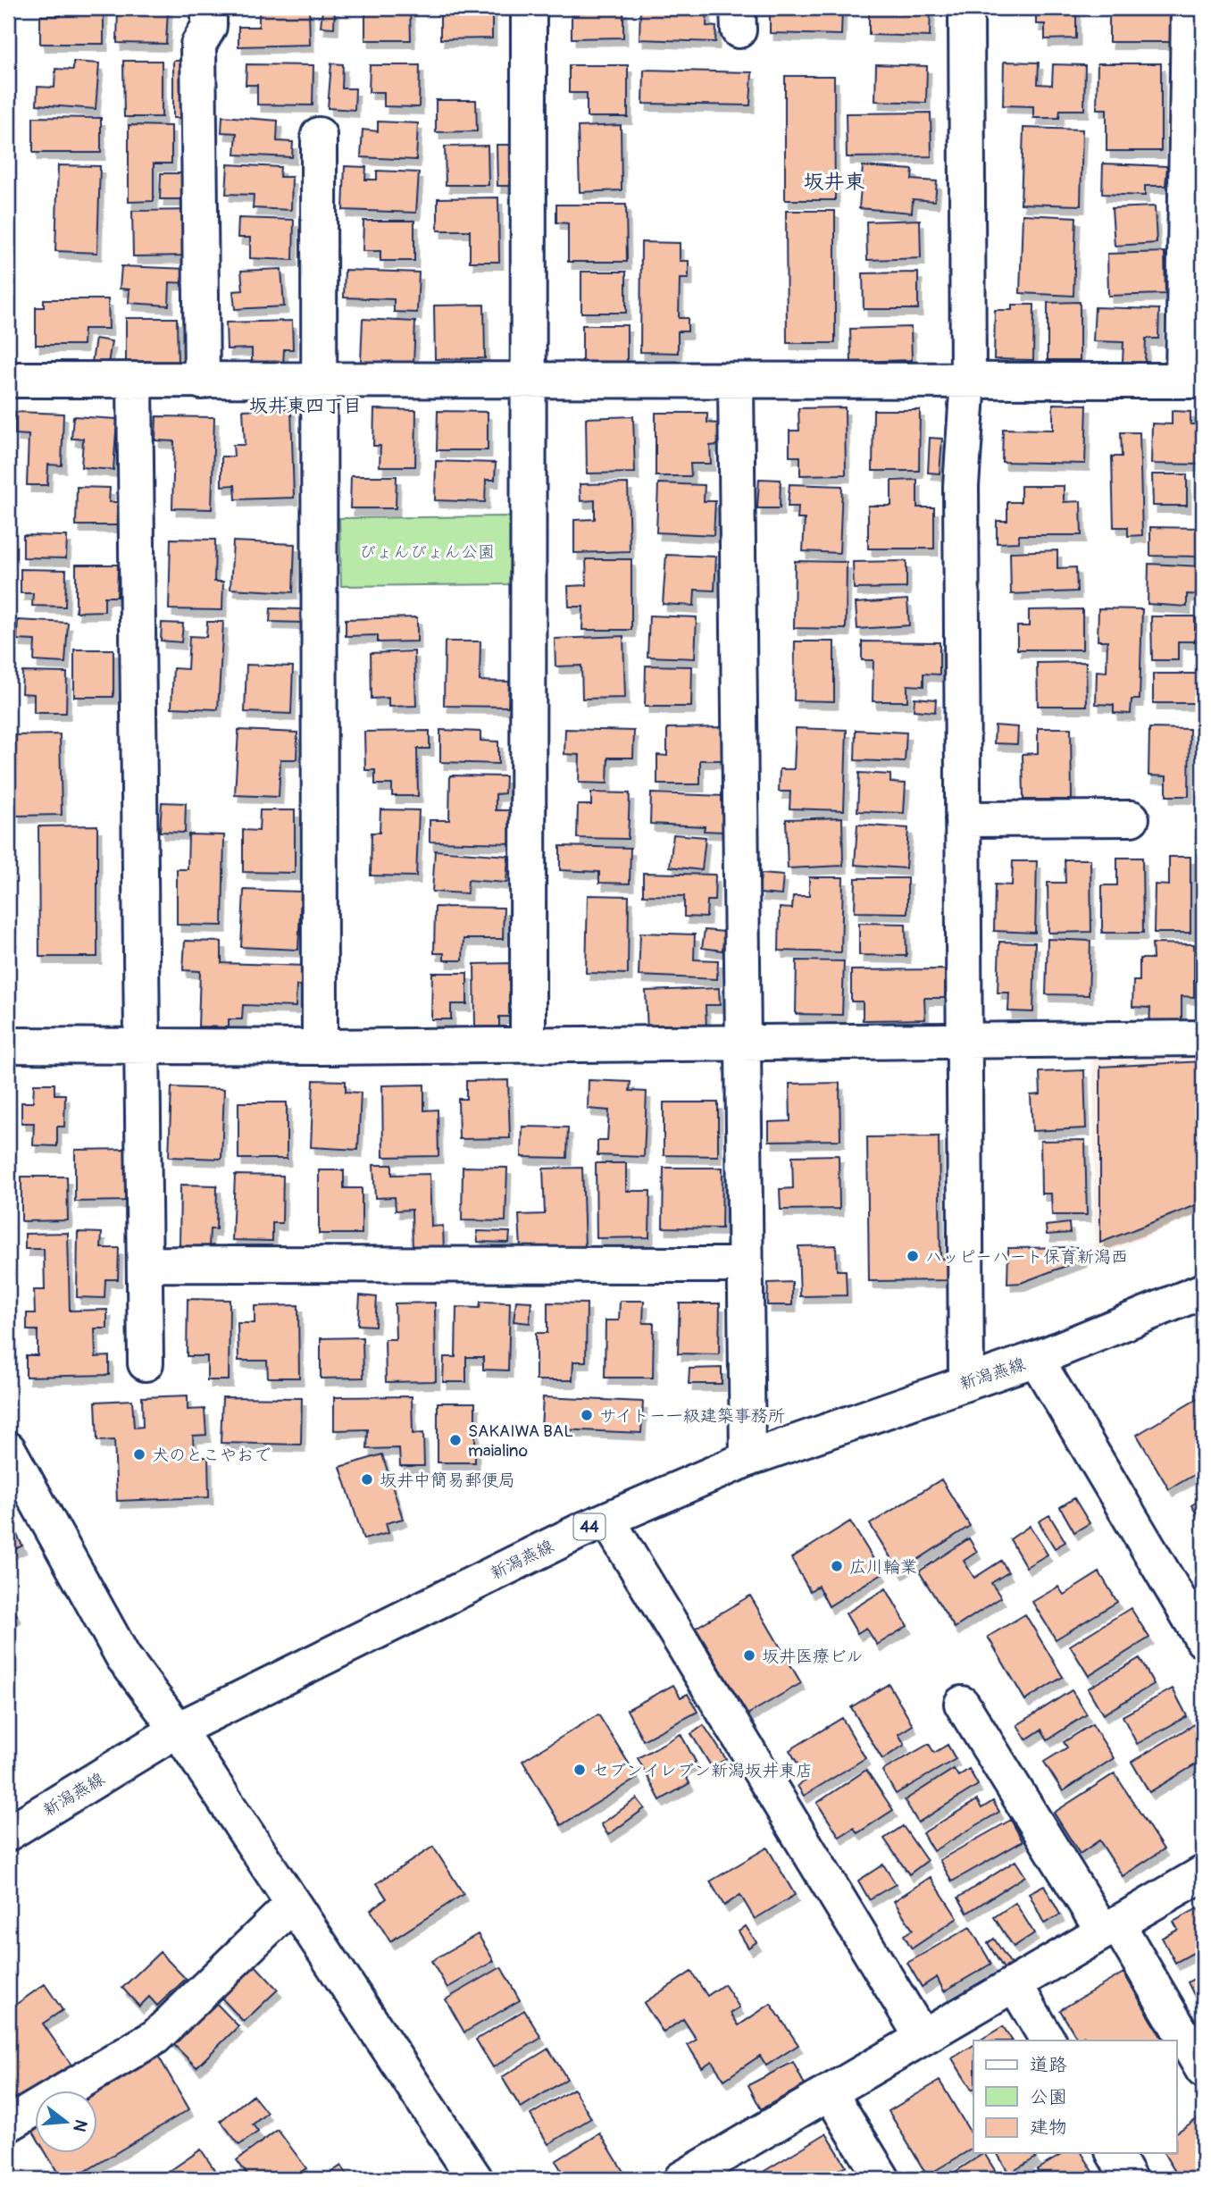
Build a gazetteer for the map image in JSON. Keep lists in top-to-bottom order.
{
  "streets": {
    "street": ["新潟燕線", "44"]
  },
  "districts": ["坂井東", "坂井東四丁目"],
  "parks": ["ぴょんぴょん公園"],
  "places": [
    "ハッピーハート保育新潟西",
    "サイトー一級建築事務所",
    "SAKAIWA BAL maialino",
    "犬のとこやおで",
    "坂井中簡易郵便局",
    "広川輪業",
    "坂井医療ビル",
    "セブンイレブン新潟坂井東店"
  ],
  "legend": ["道路", "公園", "建物"],
  "north": "right"
}
